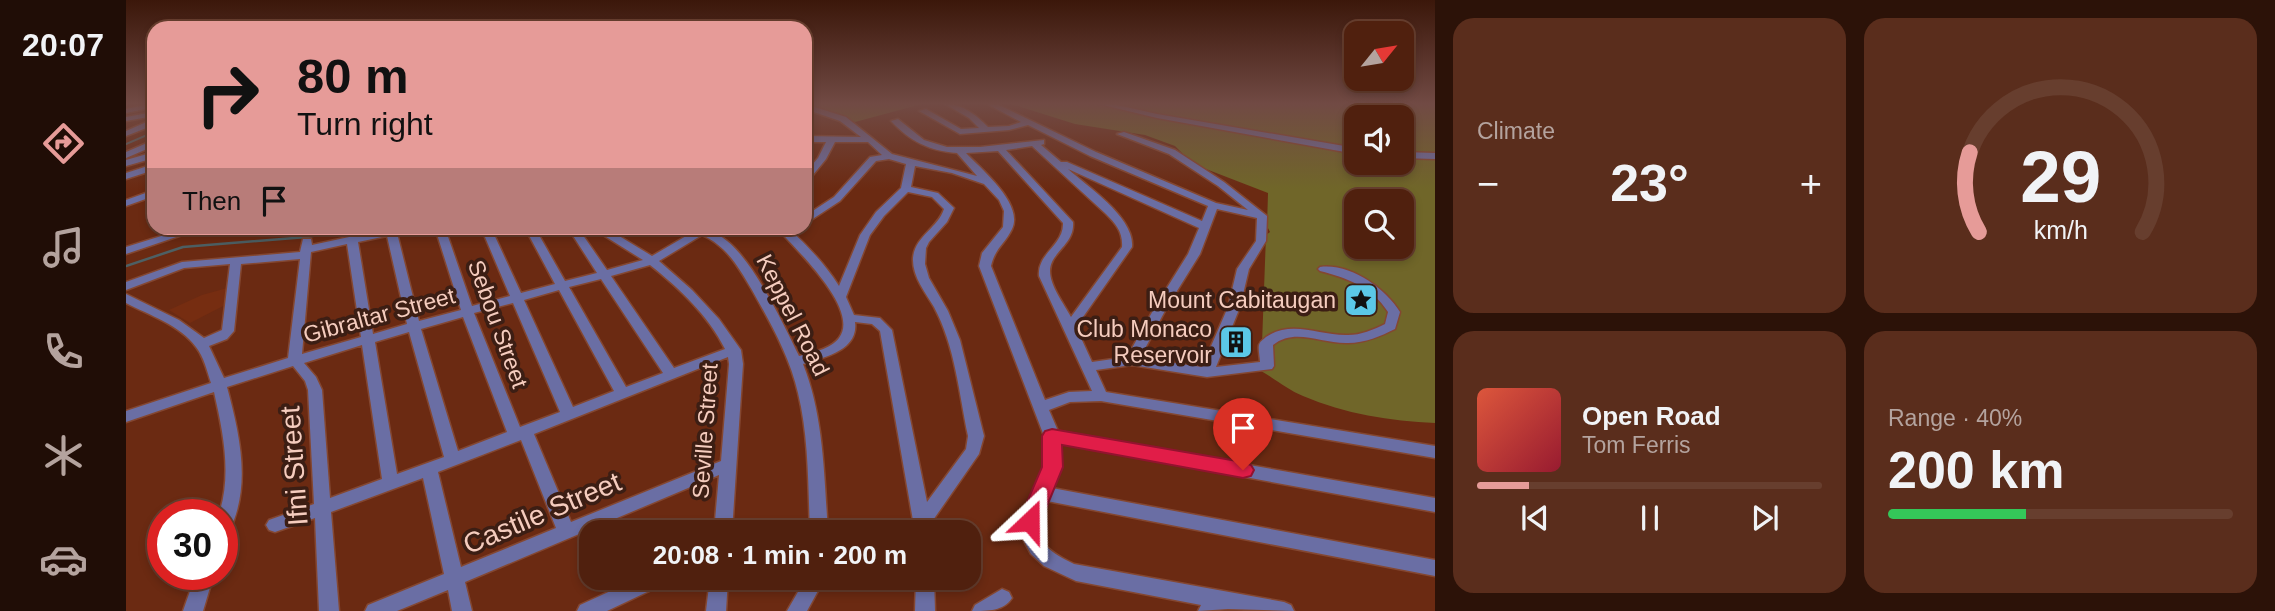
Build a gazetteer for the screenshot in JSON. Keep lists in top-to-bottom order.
{
  "streets": {
    "street": [
      "Gibraltar Street",
      "Keppel Road",
      "Sebou Street",
      "Seville Street",
      "Ifni Street",
      "Castile Street"
    ]
  },
  "crossings": [
    ["Gibraltar Street", "Sebou Street"],
    ["Gibraltar Street", "Seville Street"],
    ["Gibraltar Street", "Ifni Street"],
    ["Sebou Street", "Castile Street"],
    ["Seville Street", "Castile Street"]
  ],
  "places": {
    "place": ["Mount Cabitaugan"],
    "building": ["Club Monaco Reservoir"]
  },
  "north": "top right",
  "page": {
    "tabs": "20:07",
    "tile": [
      "Climate",
      ["Range · 40%", "200 km"]
    ],
    "turn": ["80 m", "Turn right"],
    "heat": ["−", "23°", "+"],
    "then": "Then",
    "song": ["Open Road", "Tom Ferris"],
    "limit": "30",
    "trip": "20:08 · 1 min · 200 m",
    "gauge": ["29", "km/h"]
  }
}
